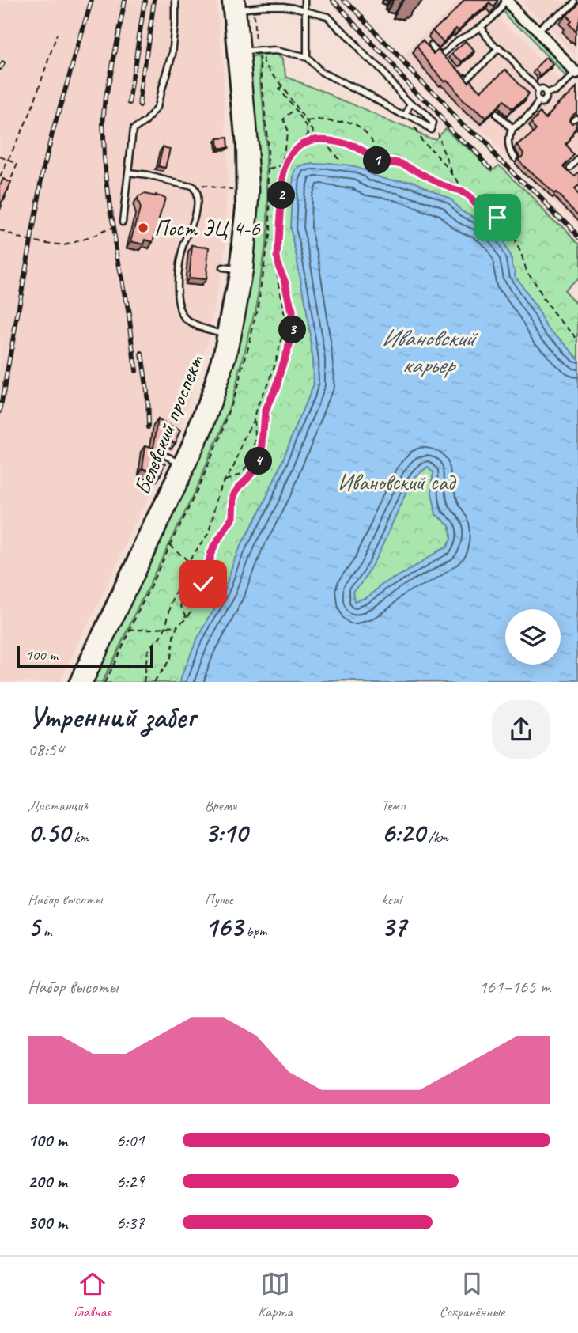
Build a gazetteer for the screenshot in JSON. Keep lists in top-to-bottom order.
{
  "streets": {
    "street": ["Белевский проспект"]
  },
  "water": ["Ивановский карьер"],
  "parks": ["Ивановский сад"],
  "places": ["Пост ЭЦ 4-6"],
  "scale_bar": "100 m",
  "page": {
    "pins": [
      "1",
      "2",
      "3",
      "4"
    ],
    "scale": "100 m",
    "heading": ["Утренний забег", "08:54"],
    "stats": [
      ["Дистанция", "0.50 km"],
      ["Время", "3:10"],
      ["Темп", "6:20 /km"],
      ["Набор высоты", "5 m"],
      ["Пульс", "163 bpm"],
      ["kcal", "37"]
    ],
    "chart": ["Набор высоты", "161–165 m"],
    "list": [
      {
        "name": "100 m",
        "note": "6:01"
      },
      {
        "name": "200 m",
        "note": "6:29"
      },
      {
        "name": "300 m",
        "note": "6:37"
      }
    ],
    "tabs": ["Главная", "Карта", "Сохранённые"]
  }
}
